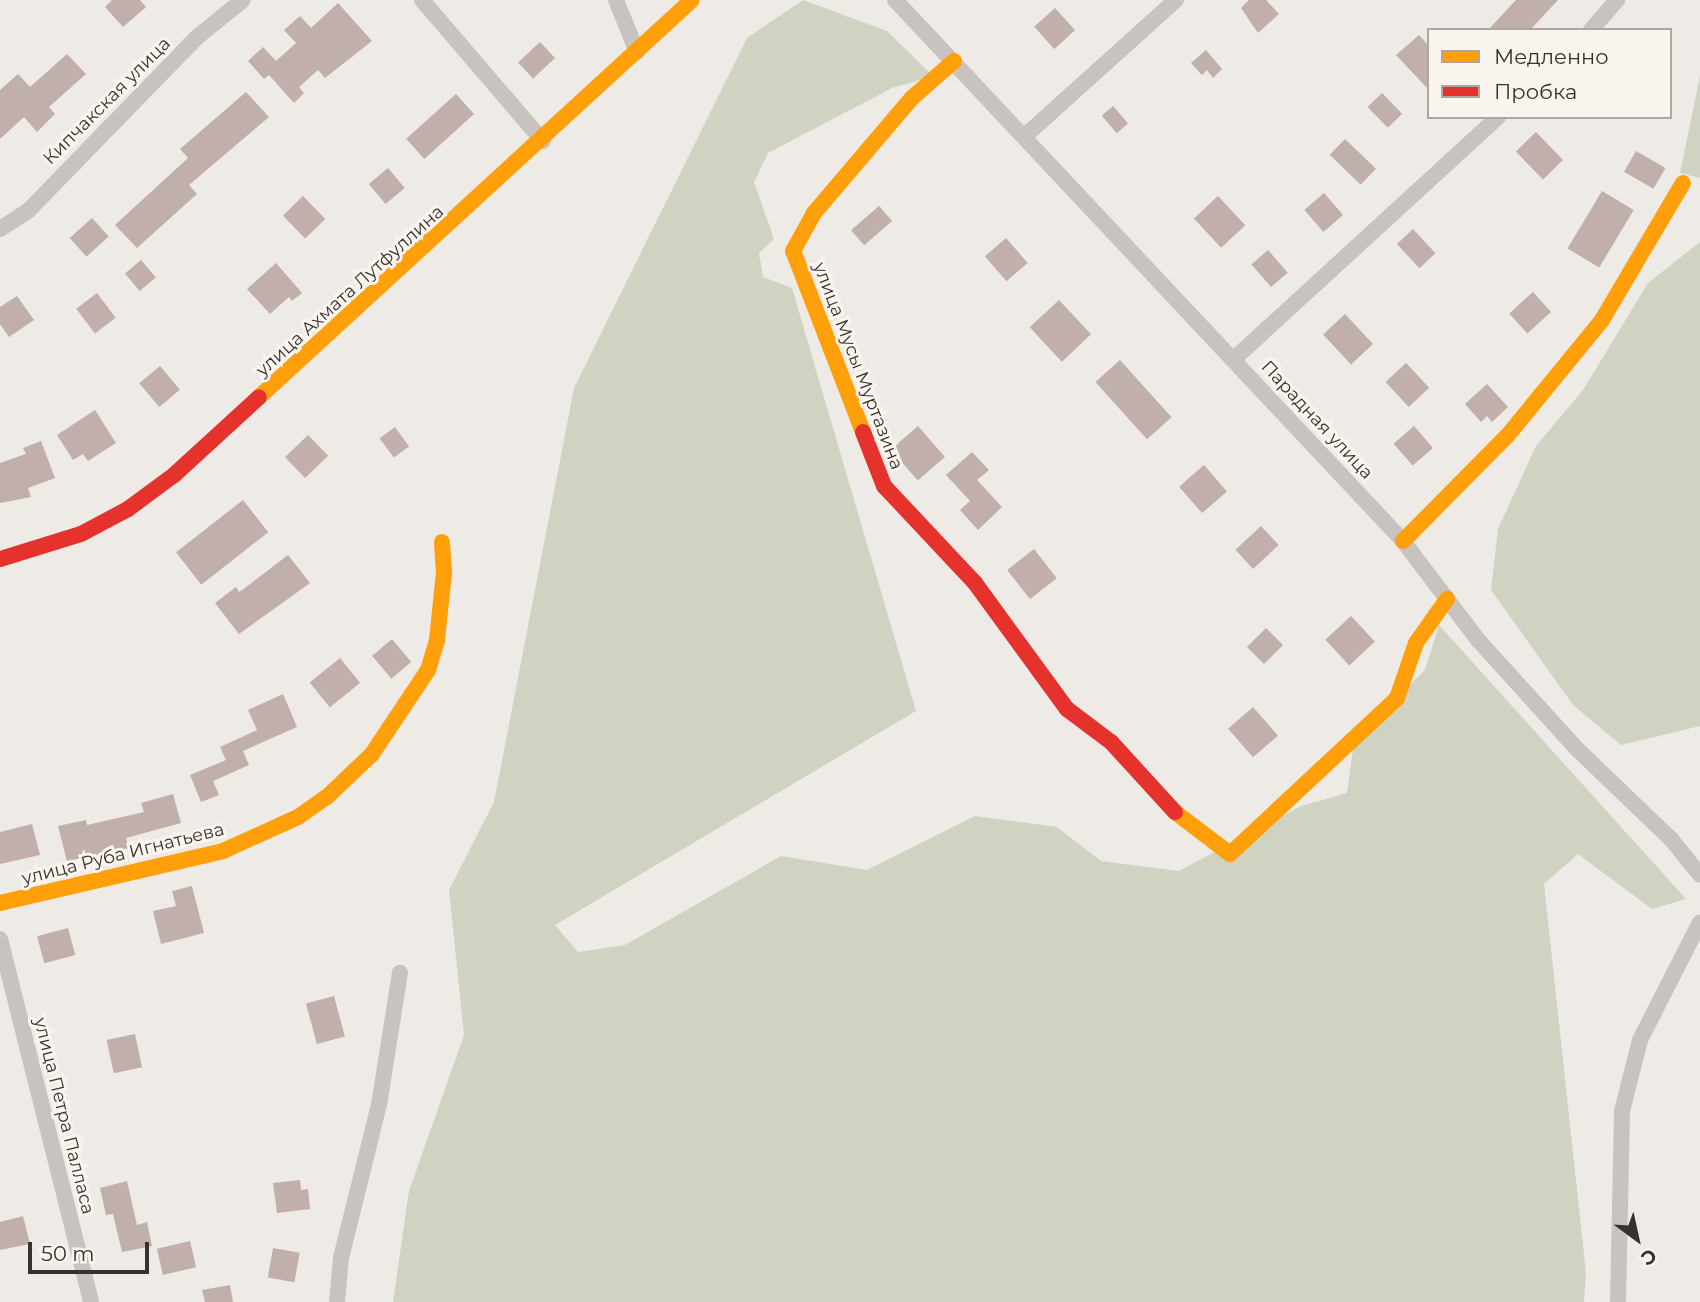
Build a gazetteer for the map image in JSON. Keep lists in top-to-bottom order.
{
  "streets": {
    "street": [
      "Кипчакская улица",
      "улица Ахмата Лутфуллина",
      "улица Мусы Муртазина",
      "Парадная улица",
      "улица Руба Игнатьева",
      "улица Петра Палласа"
    ]
  },
  "crossings": [
    ["улица Мусы Муртазина", "Парадная улица"]
  ],
  "legend": ["Медленно", "Пробка"],
  "scale_bar": "50 m",
  "north": "bottom right"
}
